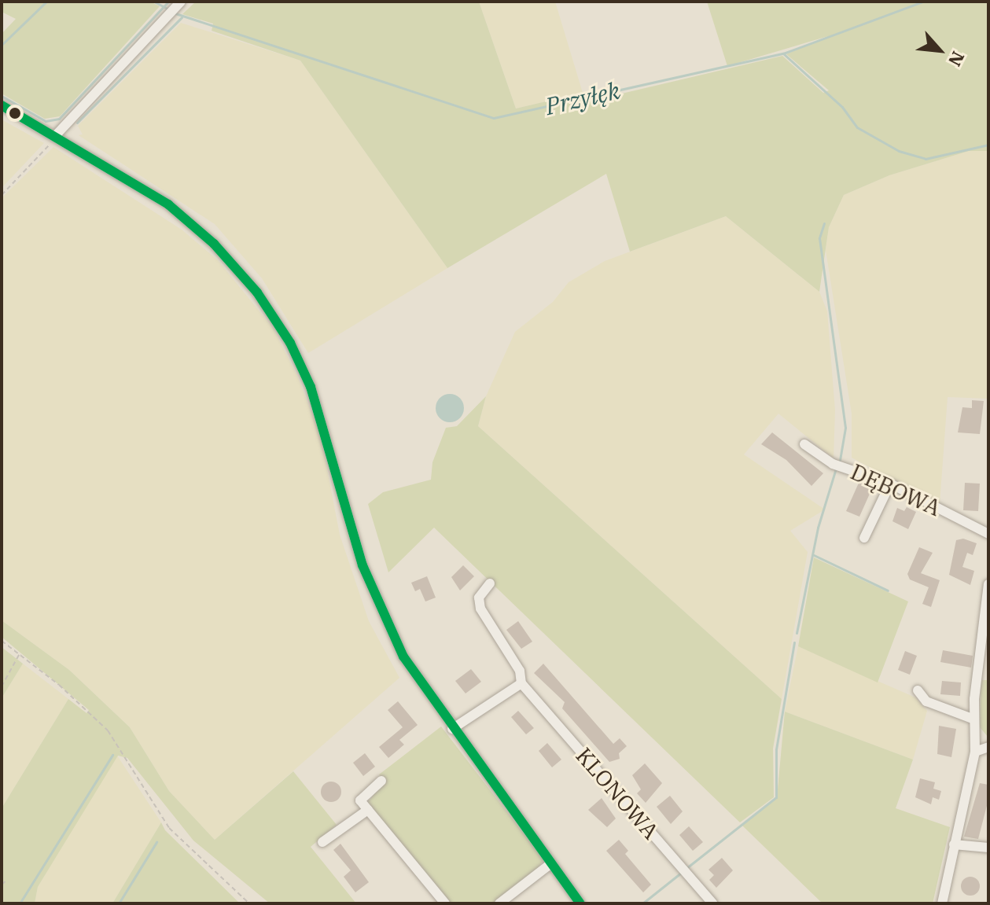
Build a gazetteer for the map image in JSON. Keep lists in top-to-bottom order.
{
  "streets": {
    "street": ["DĘBOWA", "KLONOWA"]
  },
  "water": ["Przyłęk"],
  "north": "bottom right"
}
